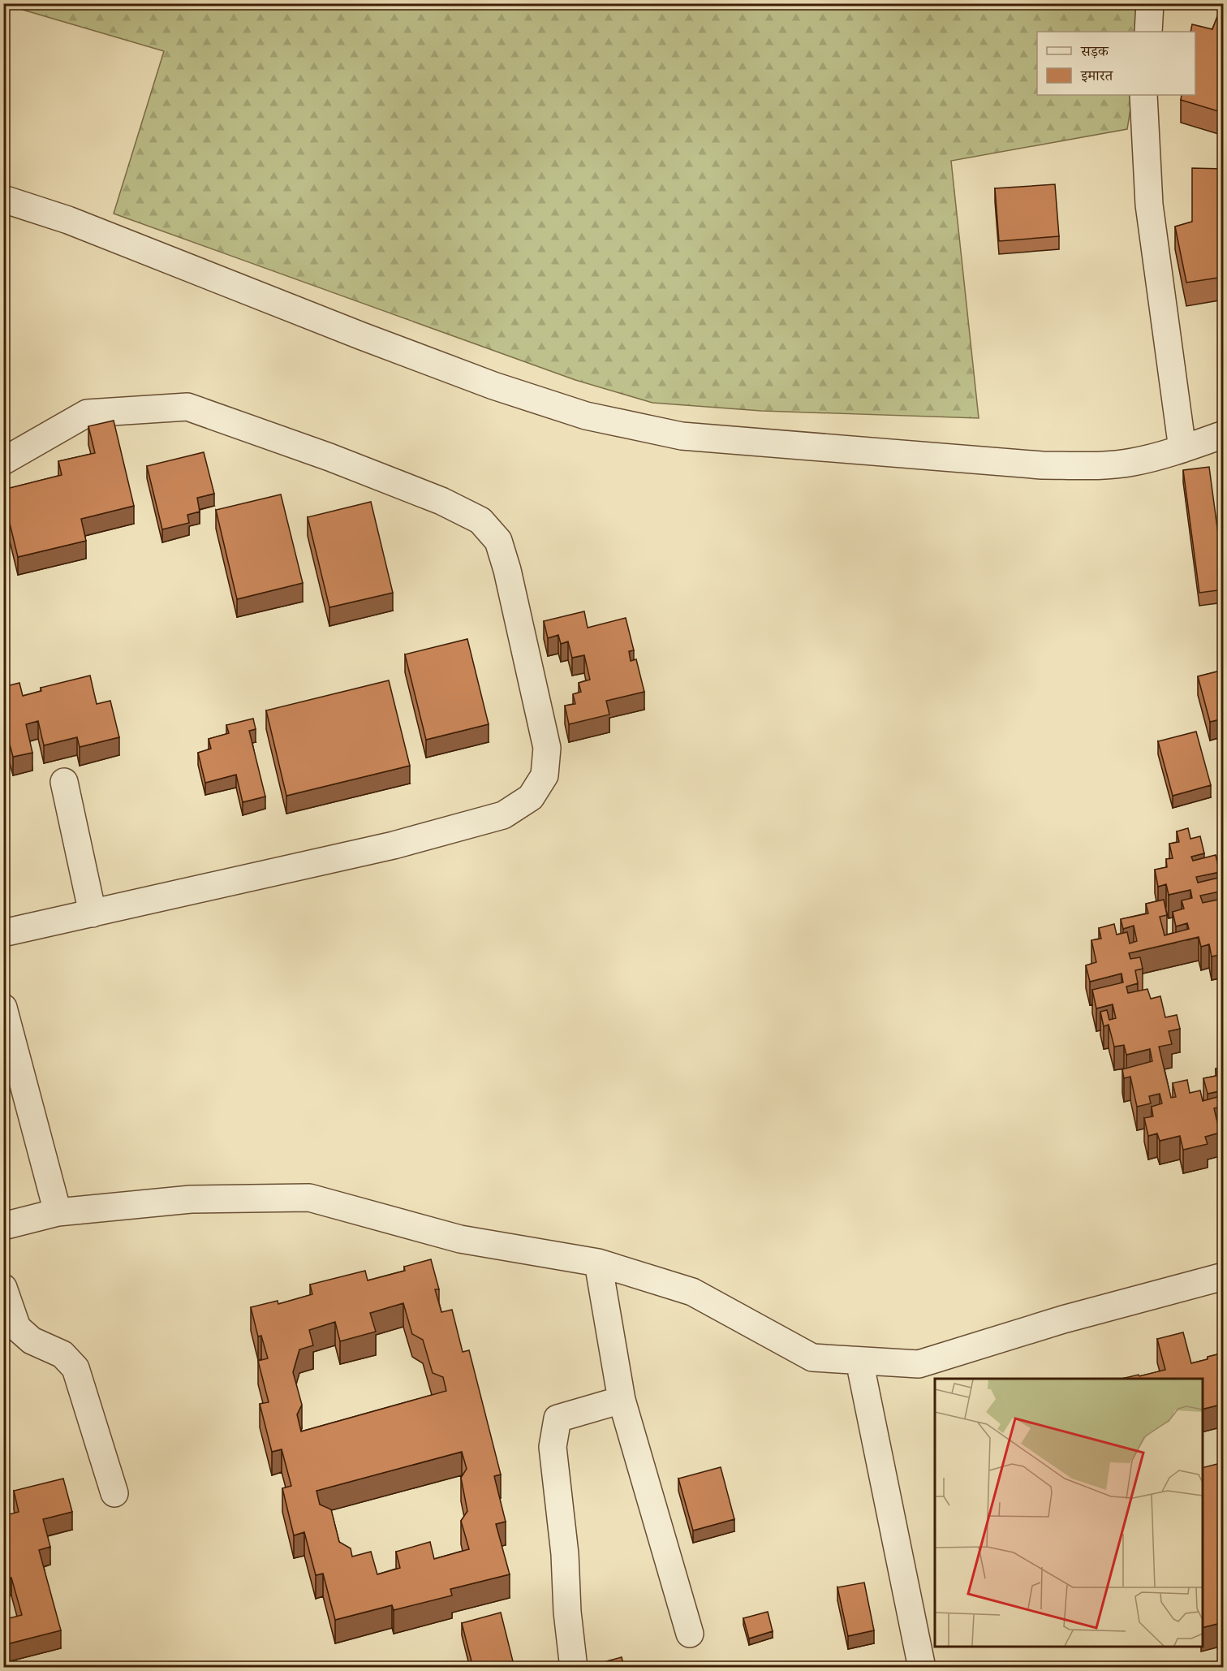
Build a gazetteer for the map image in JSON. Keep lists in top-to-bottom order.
{
  "legend": ["सड़क", "इमारत"]
}
